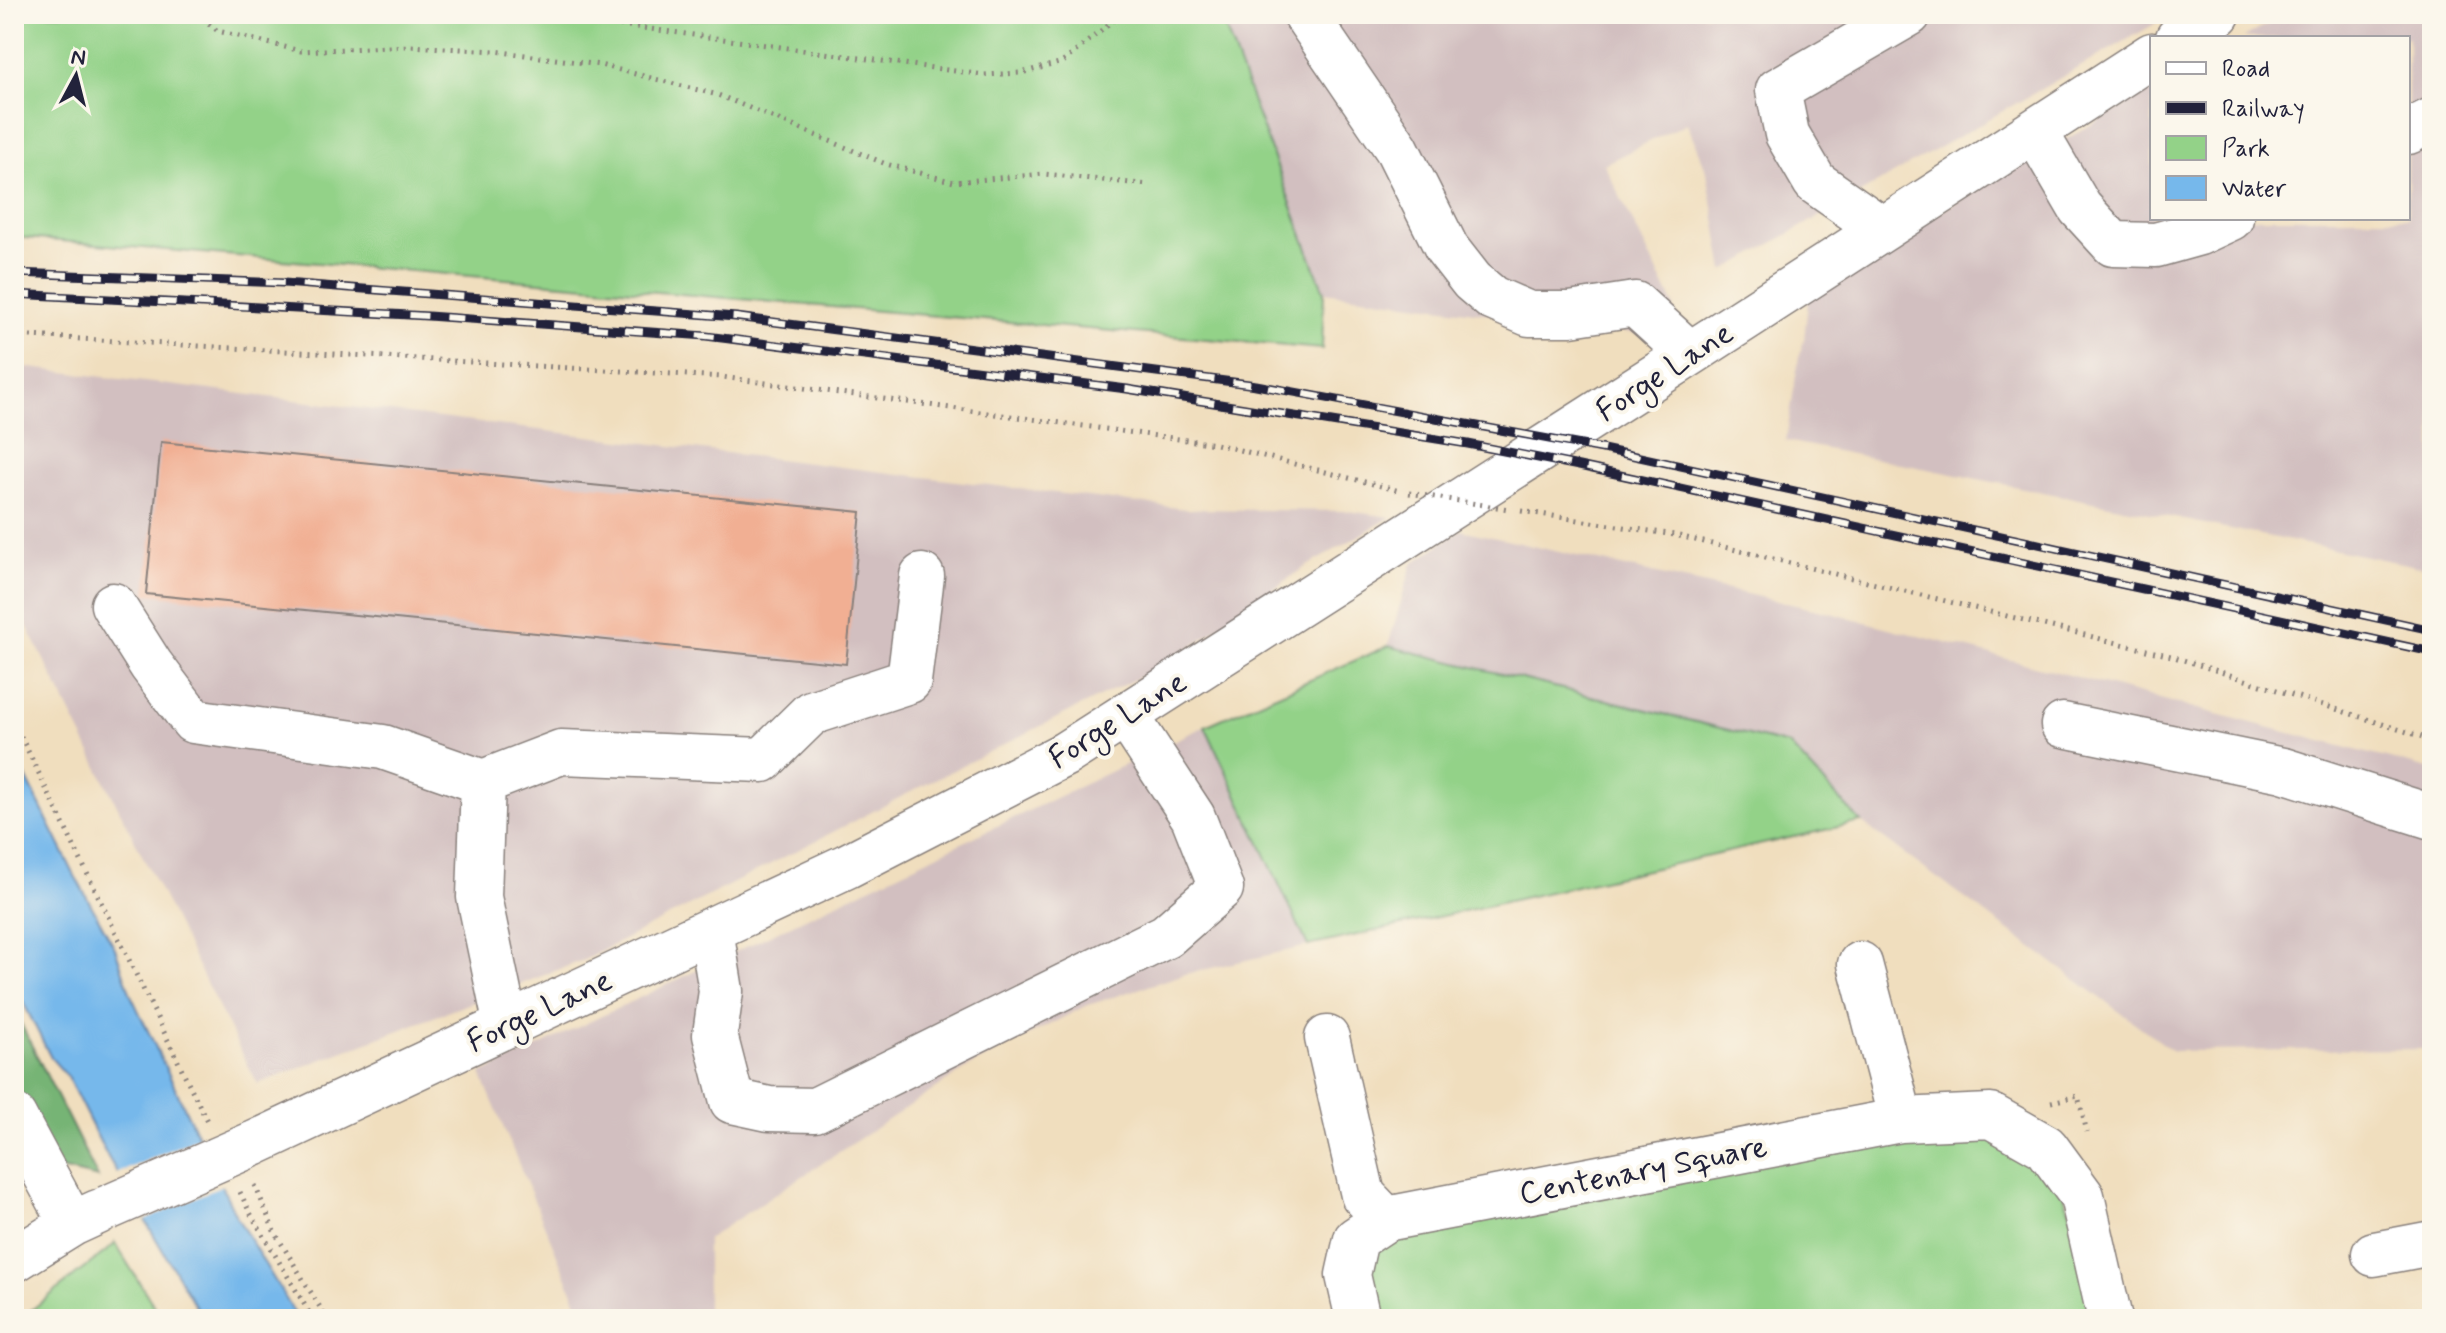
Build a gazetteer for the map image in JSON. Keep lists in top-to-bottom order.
{
  "streets": {
    "street": ["Forge Lane", "Centenary Square"]
  },
  "legend": [
    "Road",
    "Railway",
    "Park",
    "Water"
  ],
  "north": "top"
}
